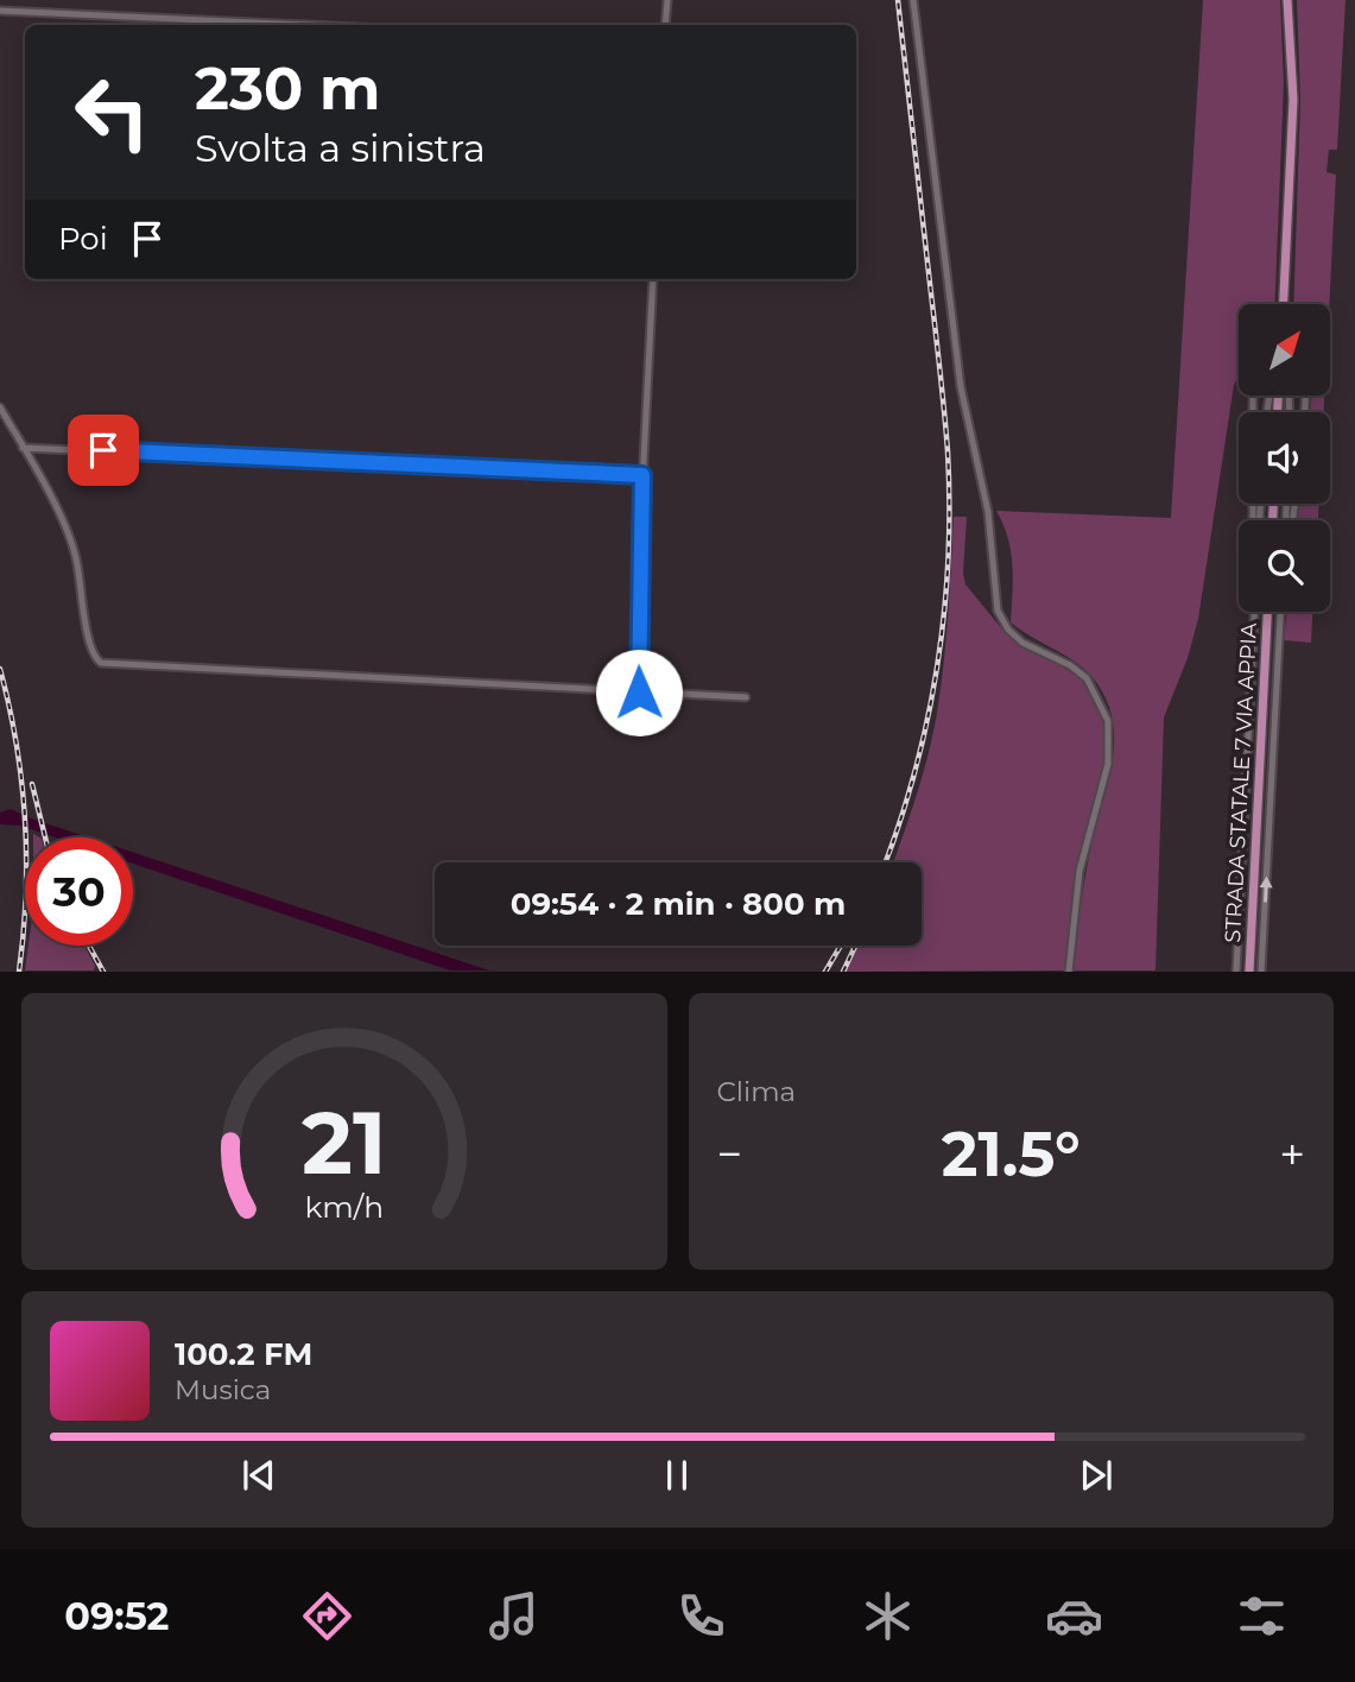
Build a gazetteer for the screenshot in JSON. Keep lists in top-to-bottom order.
{
  "streets": {
    "main road": ["STRADA STATALE 7 VIA APPIA"]
  },
  "north": "top right",
  "page": {
    "turn": ["230 m", "Svolta a sinistra"],
    "then": "Poi",
    "limit": "30",
    "trip": "09:54 · 2 min · 800 m",
    "tile": "Clima",
    "heat": ["−", "21.5°", "+"],
    "song": ["100.2 FM", "Musica"],
    "tabs": "09:52",
    "gauge": ["21", "km/h"]
  }
}
